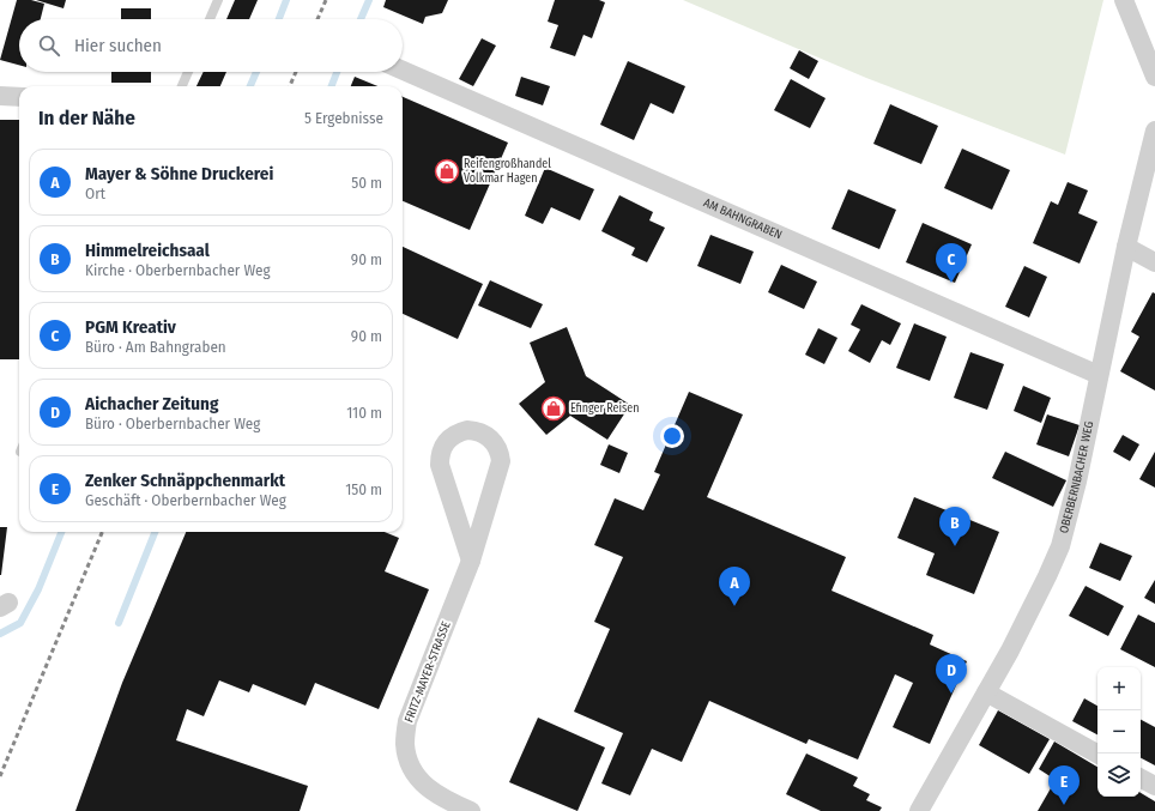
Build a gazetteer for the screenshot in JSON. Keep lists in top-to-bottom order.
{
  "streets": {
    "street": ["AM BAHNGRABEN", "OBERBERNBACHER WEG", "FRITZ-MAYER-STRASSE"]
  },
  "crossings": [
    ["AM BAHNGRABEN", "OBERBERNBACHER WEG"]
  ],
  "places": {
    "shop": ["Reifengroßhandel Volkmar Hagen", "Efinger Reisen"]
  },
  "page": {
    "search": "Hier suchen",
    "heading": ["In der Nähe", "5 Ergebnisse"],
    "list": [
      {
        "mark": "A",
        "name": "Mayer & Söhne Druckerei",
        "note": "Ort",
        "value": "50 m"
      },
      {
        "mark": "B",
        "name": "Himmelreichsaal",
        "note": "Kirche · Oberbernbacher Weg",
        "value": "90 m"
      },
      {
        "mark": "C",
        "name": "PGM Kreativ",
        "note": "Büro · Am Bahngraben",
        "value": "90 m"
      },
      {
        "mark": "D",
        "name": "Aichacher Zeitung",
        "note": "Büro · Oberbernbacher Weg",
        "value": "110 m"
      },
      {
        "mark": "E",
        "name": "Zenker Schnäppchenmarkt",
        "note": "Geschäft · Oberbernbacher Weg",
        "value": "150 m"
      }
    ],
    "pins": [
      "C",
      "B",
      "A",
      "D",
      "E"
    ],
    "map_buttons": ["+", "−"]
  }
}
